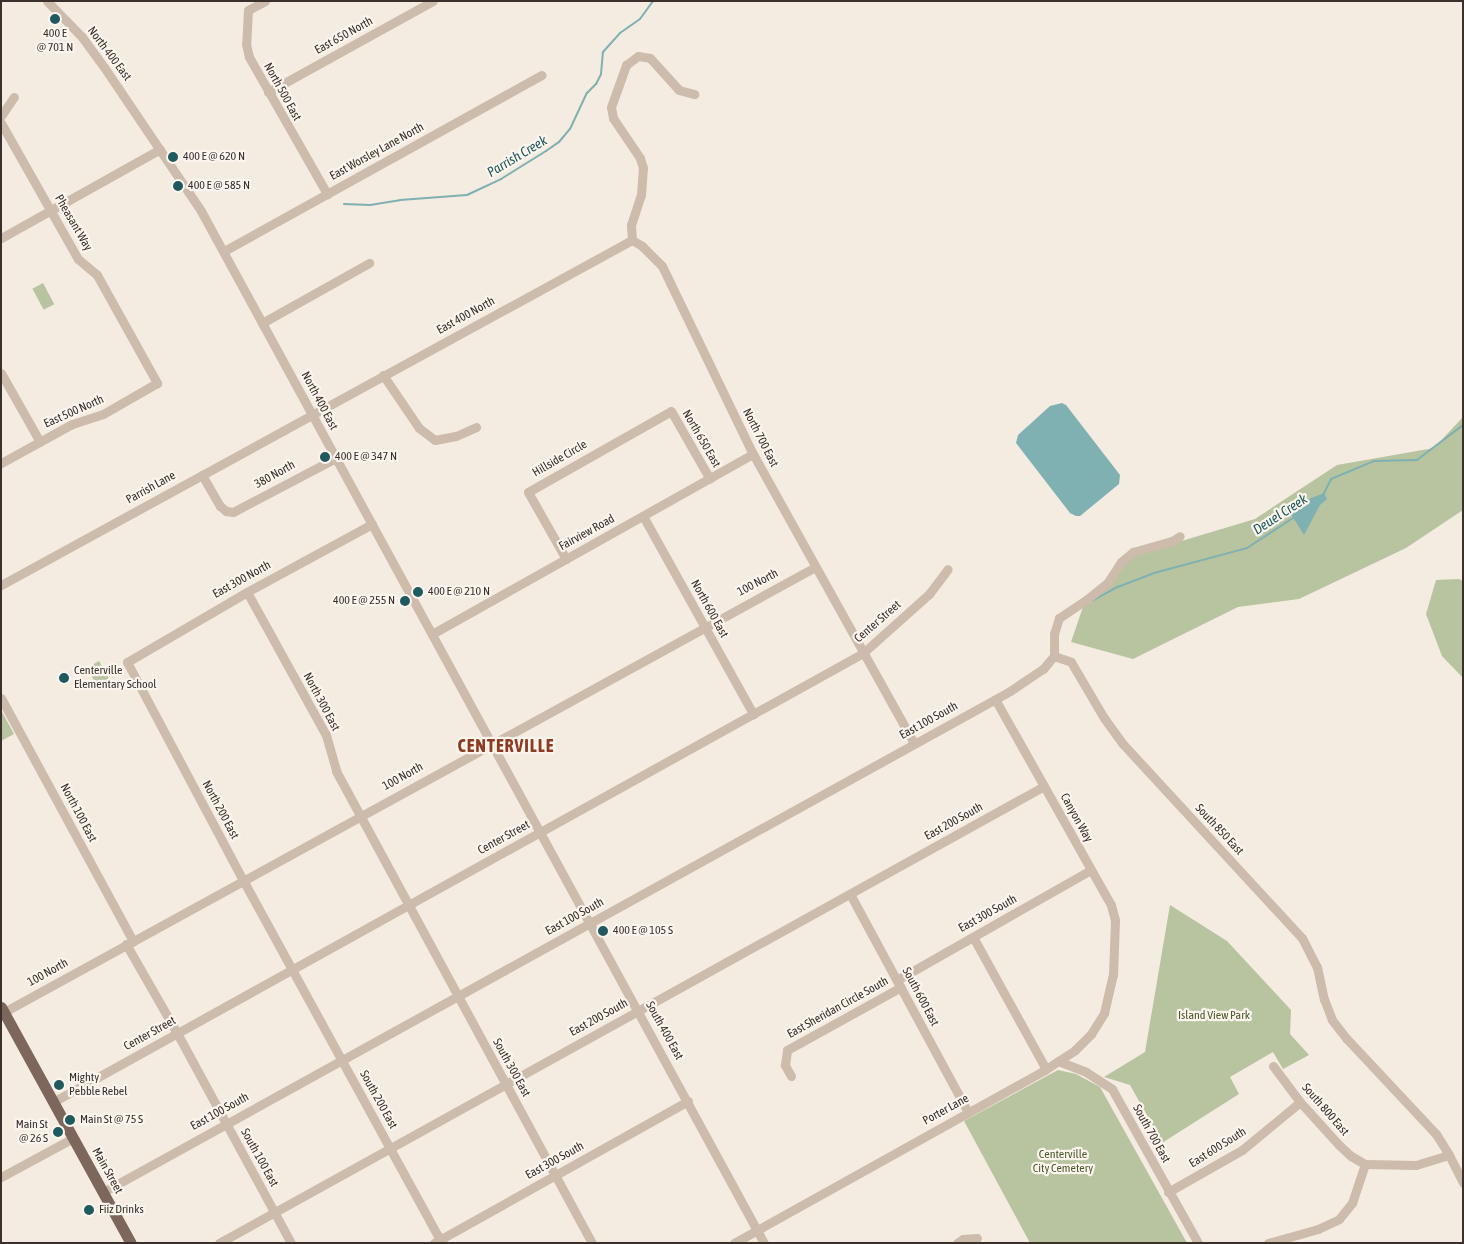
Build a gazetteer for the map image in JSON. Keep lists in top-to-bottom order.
{
  "streets": {
    "main road": ["Main Street"],
    "street": [
      "East 650 North",
      "North 400 East",
      "North 500 East",
      "East Worsley Lane North",
      "Pheasant Way",
      "East 400 North",
      "East 500 North",
      "North 700 East",
      "North 650 East",
      "Hillside Circle",
      "380 North",
      "Parrish Lane",
      "Fairview Road",
      "East 300 North",
      "100 North",
      "North 600 East",
      "Center Street",
      "North 300 East",
      "East 100 South",
      "North 200 East",
      "North 100 East",
      "Canyon Way",
      "East 200 South",
      "South 850 East",
      "East 300 South",
      "South 600 East",
      "East Sheridan Circle South",
      "South 400 East",
      "South 300 East",
      "South 200 East",
      "Porter Lane",
      "South 800 East",
      "South 700 East",
      "East 600 South",
      "South 100 East"
    ]
  },
  "crossings": [
    ["East 650 North", "North 500 East"],
    ["North 400 East", "East Worsley Lane North"],
    ["North 400 East", "East 400 North"],
    ["North 400 East", "380 North"],
    ["North 400 East", "Parrish Lane"],
    ["North 400 East", "Fairview Road"],
    ["North 400 East", "East 300 North"],
    ["North 400 East", "100 North"],
    ["North 400 East", "Center Street"],
    ["North 400 East", "South 400 East"],
    ["North 500 East", "East Worsley Lane North"],
    ["Pheasant Way", "East 500 North"],
    ["East 400 North", "North 700 East"],
    ["East 400 North", "Parrish Lane"],
    ["North 700 East", "Fairview Road"],
    ["North 700 East", "100 North"],
    ["North 700 East", "Center Street"],
    ["North 650 East", "Hillside Circle"],
    ["North 650 East", "Fairview Road"],
    ["Hillside Circle", "Fairview Road"],
    ["380 North", "Parrish Lane"],
    ["Fairview Road", "North 600 East"],
    ["East 300 North", "North 300 East"],
    ["East 300 North", "North 200 East"],
    ["100 North", "North 600 East"],
    ["100 North", "North 300 East"],
    ["100 North", "North 200 East"],
    ["100 North", "North 100 East"],
    ["100 North", "Main Street"],
    ["North 600 East", "Center Street"],
    ["Center Street", "North 300 East"],
    ["Center Street", "North 200 East"],
    ["Center Street", "North 100 East"],
    ["Center Street", "South 400 East"],
    ["Center Street", "South 300 East"],
    ["Center Street", "South 200 East"],
    ["Center Street", "South 100 East"],
    ["Center Street", "Main Street"],
    ["North 300 East", "South 300 East"],
    ["East 100 South", "Canyon Way"],
    ["East 100 South", "South 850 East"],
    ["East 100 South", "South 400 East"],
    ["East 100 South", "South 300 East"],
    ["East 100 South", "South 200 East"],
    ["East 100 South", "South 100 East"],
    ["East 100 South", "Main Street"],
    ["North 200 East", "South 200 East"],
    ["North 100 East", "South 100 East"],
    ["Canyon Way", "East 200 South"],
    ["Canyon Way", "East 300 South"],
    ["Canyon Way", "Porter Lane"],
    ["East 200 South", "South 600 East"],
    ["East 200 South", "South 400 East"],
    ["East 200 South", "South 300 East"],
    ["East 200 South", "South 200 East"],
    ["East 200 South", "South 100 East"],
    ["East 300 South", "South 600 East"],
    ["East 300 South", "East Sheridan Circle South"],
    ["East 300 South", "South 400 East"],
    ["East 300 South", "South 300 East"],
    ["East 300 South", "South 200 East"],
    ["South 600 East", "East Sheridan Circle South"],
    ["South 600 East", "Porter Lane"],
    ["South 400 East", "Porter Lane"],
    ["Porter Lane", "South 700 East"],
    ["South 800 East", "East 600 South"],
    ["South 700 East", "East 600 South"]
  ],
  "districts": ["CENTERVILLE"],
  "water": ["Parrish Creek", "Deuel Creek"],
  "parks": ["Island View Park", "Centerville City Cemetery"],
  "places": [
    "400 E @ 701 N",
    "400 E @ 620 N",
    "400 E @ 585 N",
    "400 E @ 347 N",
    "400 E @ 210 N",
    "400 E @ 255 N",
    "Centerville Elementary School",
    "400 E @ 105 S",
    "Mighty Pebble Rebel",
    "Main St @ 75 S",
    "Main St @ 26 S",
    "Fiiz Drinks"
  ]
}
